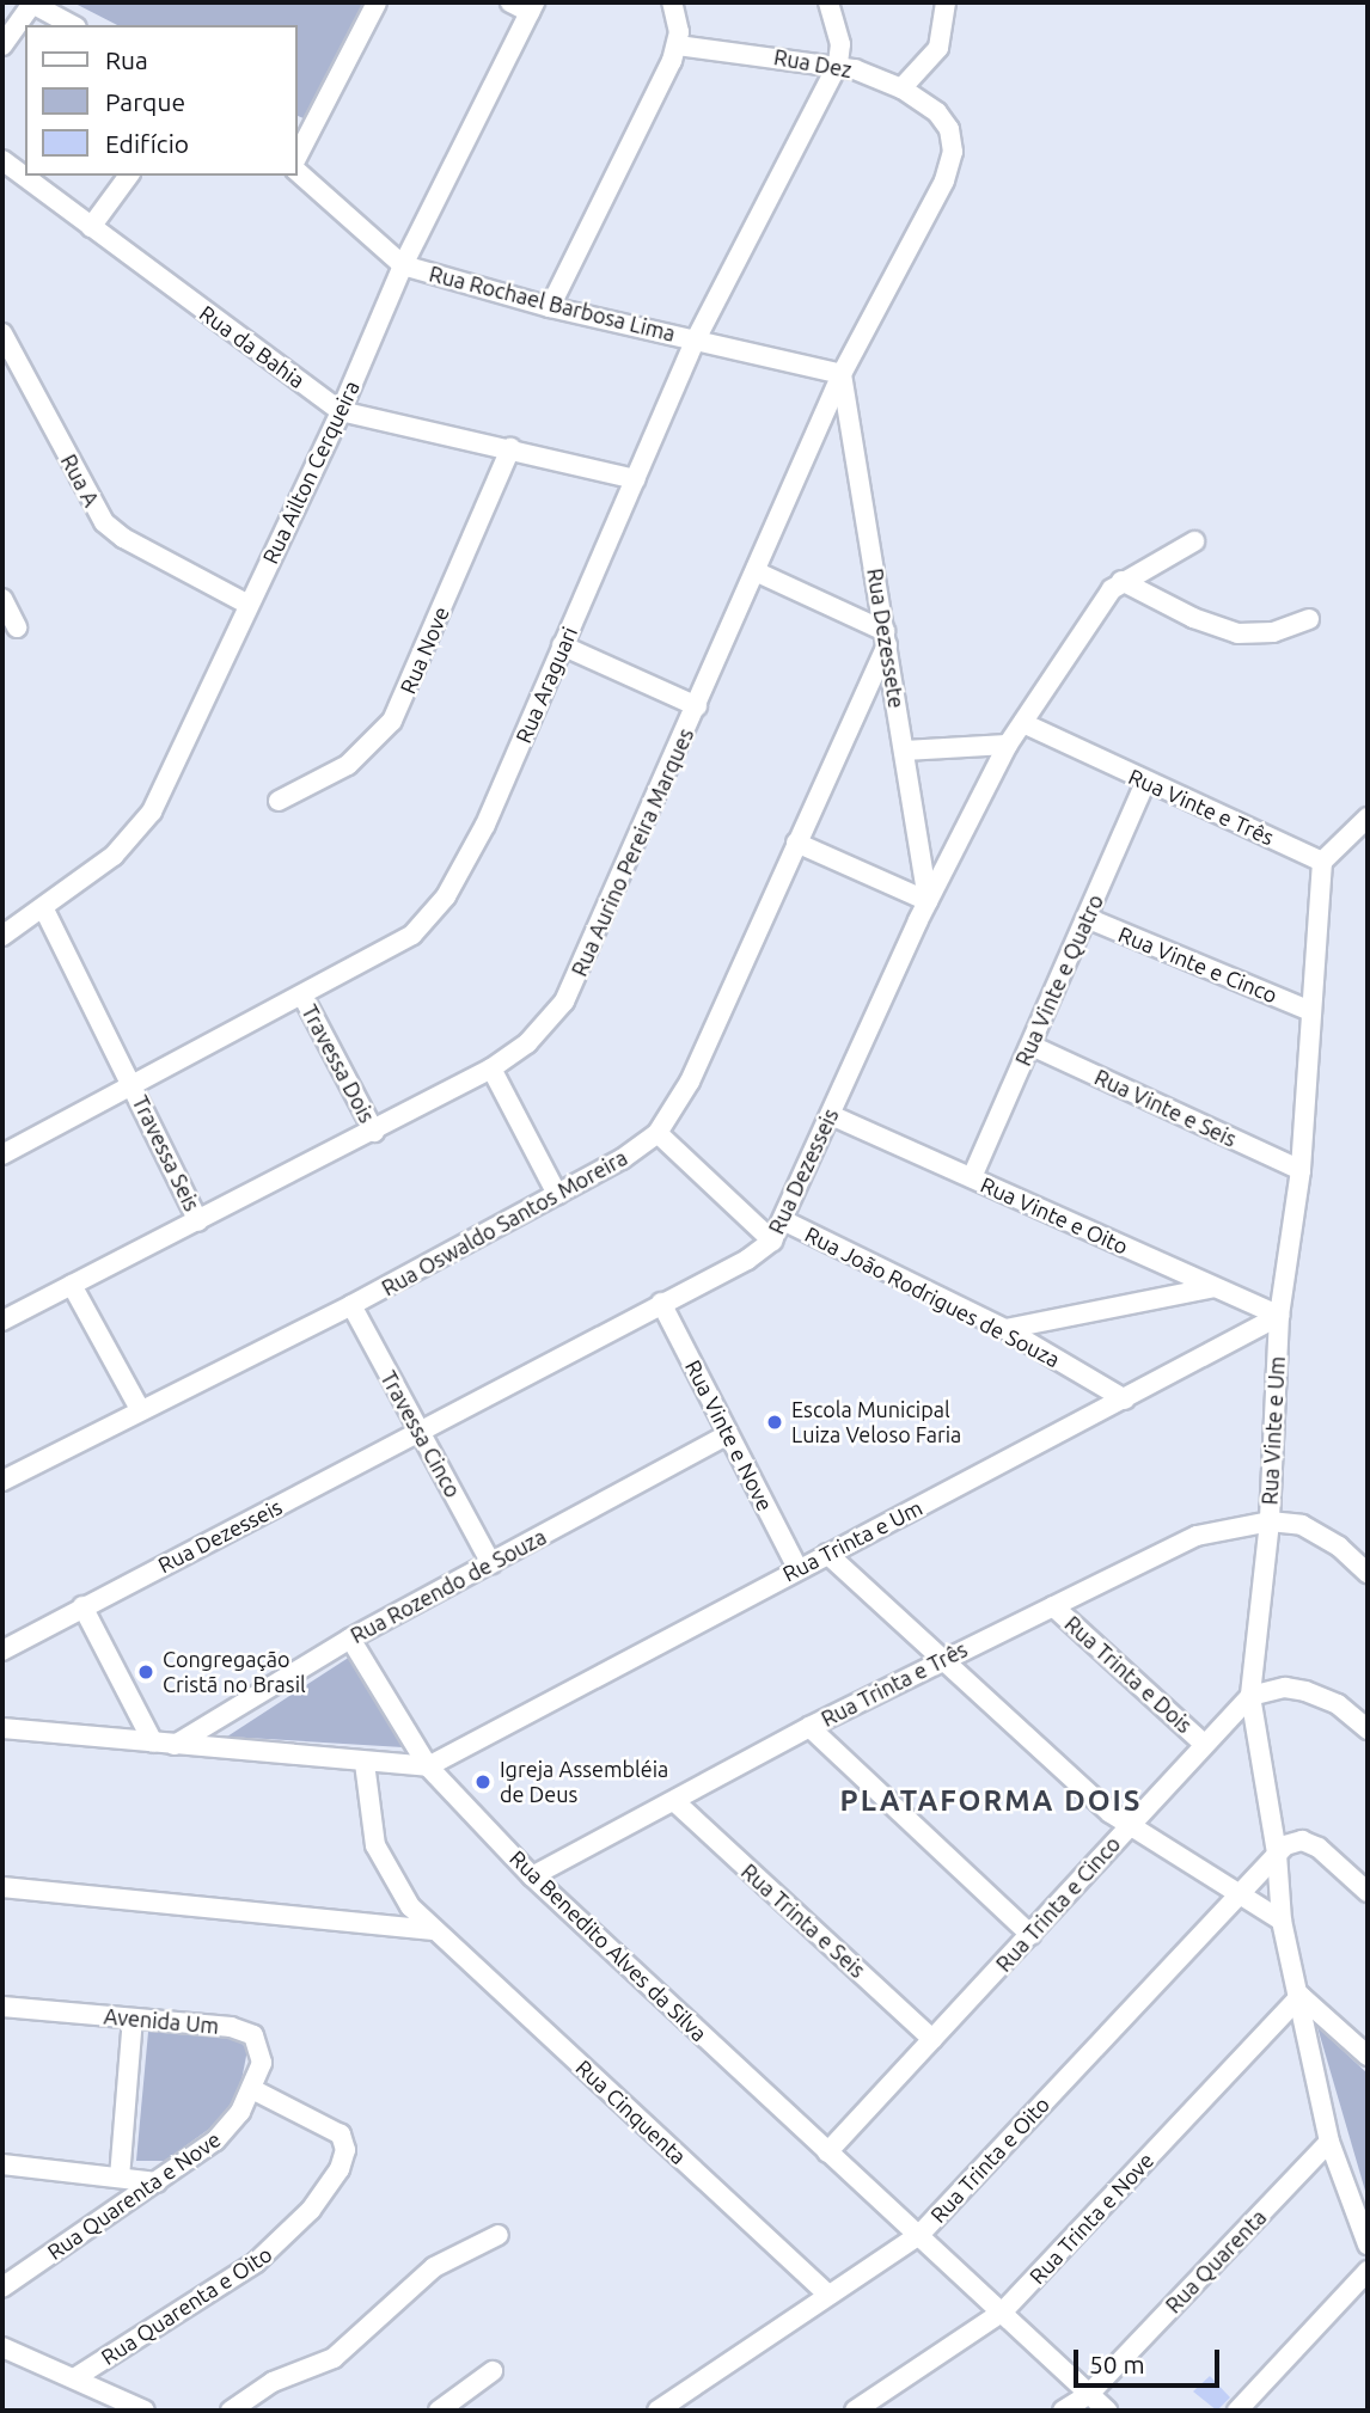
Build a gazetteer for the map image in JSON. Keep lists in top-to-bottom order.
{
  "streets": {
    "street": [
      "Rua Dez",
      "Rua Rochael Barbosa Lima",
      "Rua da Bahia",
      "Rua Ailton Cerqueira",
      "Rua A",
      "Rua Dezessete",
      "Rua Nove",
      "Rua Araguari",
      "Rua Vinte e Três",
      "Rua Aurino Pereira Marques",
      "Rua Vinte e Cinco",
      "Rua Vinte e Quatro",
      "Travessa Dois",
      "Rua Vinte e Seis",
      "Travessa Seis",
      "Rua Dezesseis",
      "Rua Vinte e Oito",
      "Rua Oswaldo Santos Moreira",
      "Rua João Rodrigues de Souza",
      "Rua Vinte e Um",
      "Travessa Cinco",
      "Rua Vinte e Nove",
      "Rua Trinta e Um",
      "Rua Rozendo de Souza",
      "Rua Trinta e Dois",
      "Rua Trinta e Três",
      "Rua Trinta e Cinco",
      "Rua Trinta e Seis",
      "Rua Benedito Alves da Silva",
      "Avenida Um",
      "Rua Cinquenta",
      "Rua Trinta e Oito",
      "Rua Quarenta e Nove",
      "Rua Trinta e Nove",
      "Rua Quarenta",
      "Rua Quarenta e Oito"
    ]
  },
  "crossings": [
    ["Rua Dez", "Rua Araguari"],
    ["Rua Dez", "Rua Aurino Pereira Marques"],
    ["Rua Rochael Barbosa Lima", "Rua Ailton Cerqueira"],
    ["Rua Rochael Barbosa Lima", "Rua Dezessete"],
    ["Rua Rochael Barbosa Lima", "Rua Araguari"],
    ["Rua Rochael Barbosa Lima", "Rua Aurino Pereira Marques"],
    ["Rua da Bahia", "Rua Ailton Cerqueira"],
    ["Rua da Bahia", "Rua Nove"],
    ["Rua da Bahia", "Rua Araguari"],
    ["Rua Ailton Cerqueira", "Rua A"],
    ["Rua Dezessete", "Rua Aurino Pereira Marques"],
    ["Rua Dezessete", "Rua Dezesseis"],
    ["Rua Dezessete", "Rua Oswaldo Santos Moreira"],
    ["Rua Araguari", "Travessa Dois"],
    ["Rua Araguari", "Travessa Seis"],
    ["Rua Vinte e Três", "Rua Vinte e Quatro"],
    ["Rua Vinte e Três", "Rua Dezesseis"],
    ["Rua Vinte e Três", "Rua Vinte e Um"],
    ["Rua Aurino Pereira Marques", "Travessa Dois"],
    ["Rua Aurino Pereira Marques", "Travessa Seis"],
    ["Rua Vinte e Cinco", "Rua Vinte e Quatro"],
    ["Rua Vinte e Cinco", "Rua Vinte e Um"],
    ["Rua Vinte e Quatro", "Rua Vinte e Seis"],
    ["Rua Vinte e Quatro", "Rua Vinte e Oito"],
    ["Rua Vinte e Seis", "Rua Vinte e Um"],
    ["Rua Dezesseis", "Rua Vinte e Oito"],
    ["Rua Dezesseis", "Rua João Rodrigues de Souza"],
    ["Rua Dezesseis", "Travessa Cinco"],
    ["Rua Dezesseis", "Rua Vinte e Nove"],
    ["Rua Vinte e Oito", "Rua Vinte e Um"],
    ["Rua Vinte e Oito", "Rua Trinta e Um"],
    ["Rua Oswaldo Santos Moreira", "Travessa Cinco"],
    ["Rua João Rodrigues de Souza", "Rua Trinta e Um"],
    ["Rua Vinte e Um", "Rua Trinta e Um"],
    ["Rua Vinte e Um", "Rua Trinta e Três"],
    ["Rua Vinte e Um", "Rua Trinta e Cinco"],
    ["Rua Vinte e Um", "Rua Trinta e Oito"],
    ["Rua Vinte e Um", "Rua Trinta e Nove"],
    ["Rua Vinte e Um", "Rua Quarenta"],
    ["Travessa Cinco", "Rua Rozendo de Souza"],
    ["Rua Vinte e Nove", "Rua Trinta e Um"],
    ["Rua Vinte e Nove", "Rua Rozendo de Souza"],
    ["Rua Trinta e Um", "Rua Benedito Alves da Silva"],
    ["Rua Rozendo de Souza", "Rua Benedito Alves da Silva"],
    ["Rua Trinta e Dois", "Rua Trinta e Três"],
    ["Rua Trinta e Dois", "Rua Trinta e Cinco"],
    ["Rua Trinta e Três", "Rua Trinta e Seis"],
    ["Rua Trinta e Três", "Rua Benedito Alves da Silva"],
    ["Rua Trinta e Cinco", "Rua Trinta e Seis"],
    ["Rua Trinta e Cinco", "Rua Benedito Alves da Silva"],
    ["Rua Benedito Alves da Silva", "Rua Trinta e Oito"],
    ["Rua Benedito Alves da Silva", "Rua Trinta e Nove"],
    ["Rua Benedito Alves da Silva", "Rua Quarenta"],
    ["Avenida Um", "Rua Quarenta e Nove"],
    ["Avenida Um", "Rua Quarenta e Oito"],
    ["Rua Cinquenta", "Rua Trinta e Oito"],
    ["Rua Quarenta e Nove", "Rua Quarenta e Oito"]
  ],
  "districts": ["PLATAFORMA DOIS"],
  "places": ["Escola Municipal Luiza Veloso Faria", "Congregação Cristã no Brasil", "Igreja Assembléia de Deus"],
  "legend": ["Rua", "Parque", "Edifício"],
  "scale_bar": "50 m"
}
